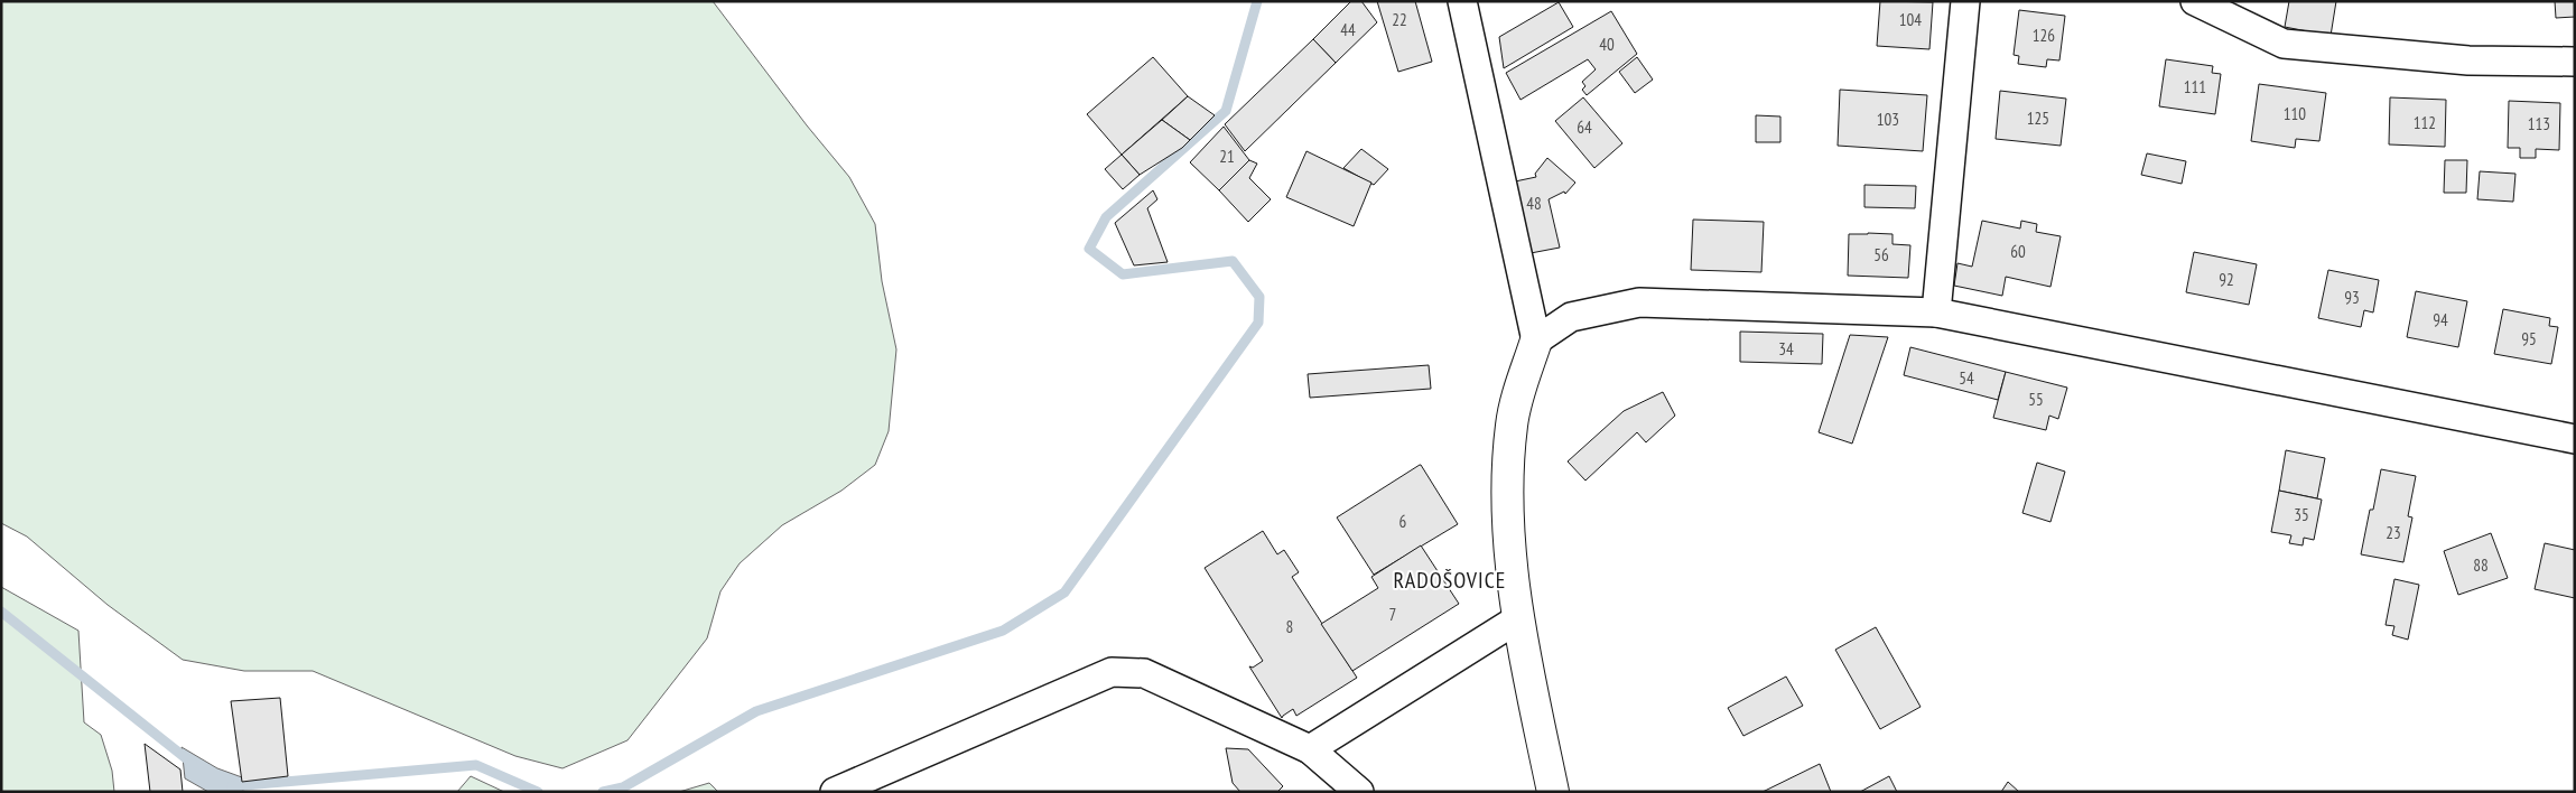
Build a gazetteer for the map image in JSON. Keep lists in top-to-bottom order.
{
  "districts": ["RADOŠOVICE"],
  "house_numbers": [
    "22",
    "104",
    "44",
    "126",
    "40",
    "111",
    "110",
    "125",
    "103",
    "112",
    "113",
    "64",
    "21",
    "48",
    "60",
    "56",
    "92",
    "93",
    "94",
    "95",
    "34",
    "54",
    "55",
    "35",
    "6",
    "23",
    "88",
    "7",
    "8"
  ]
}
